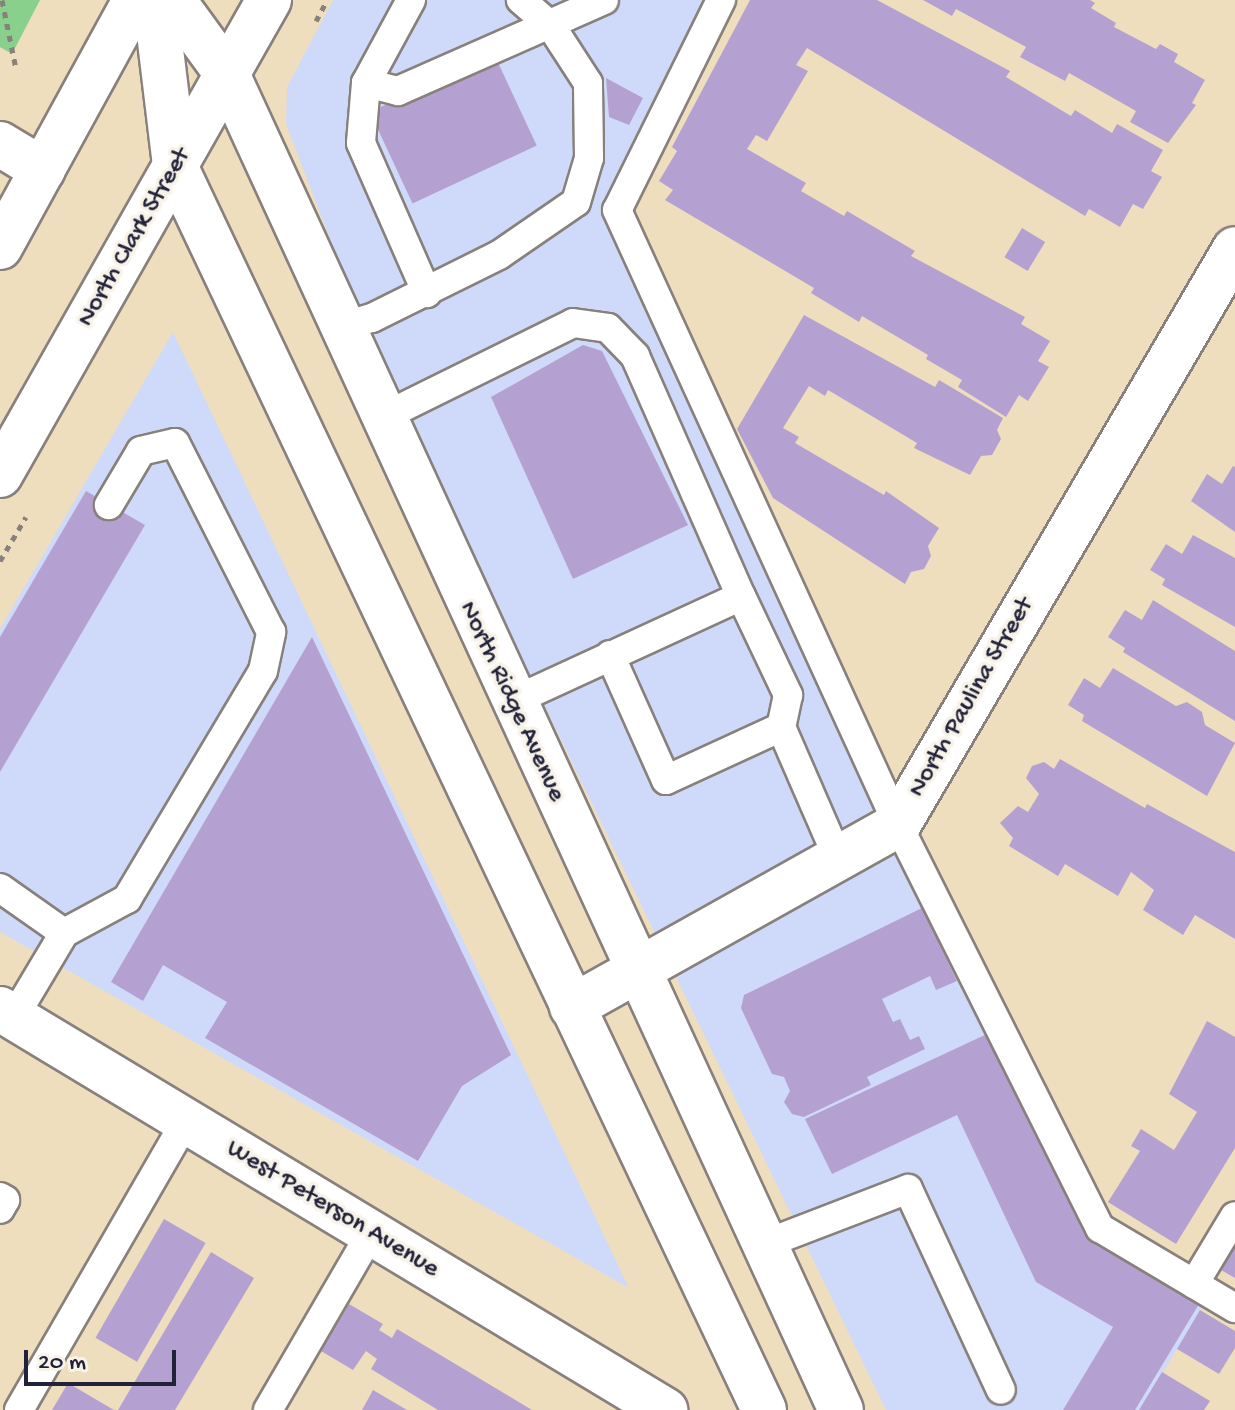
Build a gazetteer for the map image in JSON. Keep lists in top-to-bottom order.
{
  "streets": {
    "main road": [
      "North Clark Street",
      "North Paulina Street",
      "North Ridge Avenue",
      "West Peterson Avenue"
    ]
  },
  "crossings": [
    ["North Clark Street", "North Ridge Avenue"],
    ["North Paulina Street", "North Ridge Avenue"]
  ],
  "scale_bar": "20 m"
}
